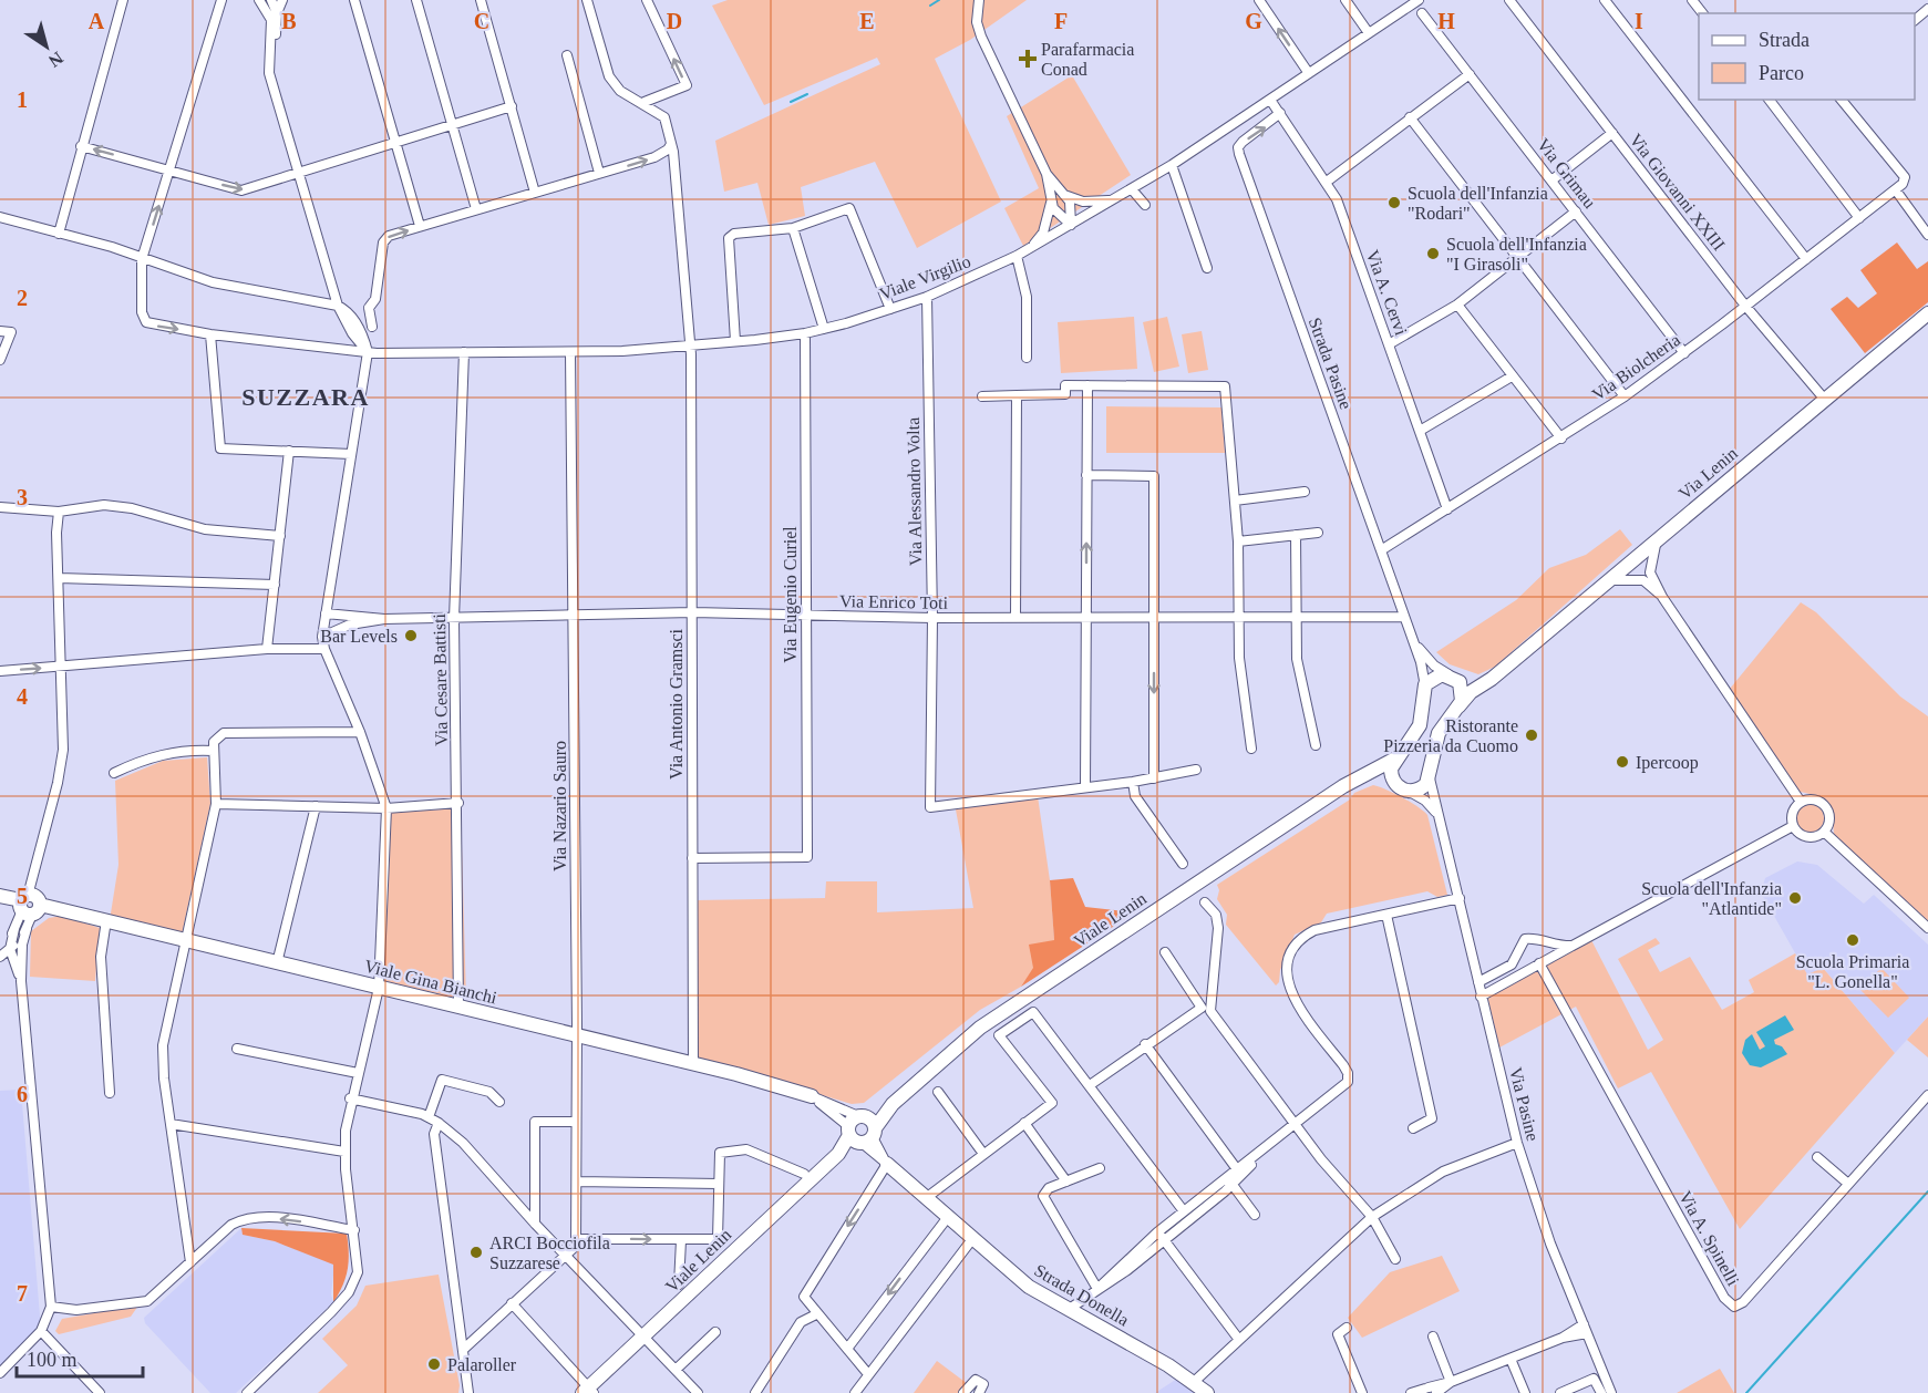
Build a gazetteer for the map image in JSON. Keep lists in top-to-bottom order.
{
  "streets": {
    "main road": [
      "Via Lenin",
      "Viale Lenin",
      "Viale Gina Bianchi",
      "Strada Donella"
    ],
    "street": [
      "Via Grimau",
      "Via Giovanni XXIII",
      "Viale Virgilio",
      "Via A. Cervi",
      "Strada Pasine",
      "Via Biolcheria",
      "Via Alessandro Volta",
      "Via Eugenio Curiel",
      "Via Enrico Toti",
      "Via Cesare Battisti",
      "Via Antonio Gramsci",
      "Via Nazario Sauro",
      "Via Pasine",
      "Via A. Spinelli"
    ]
  },
  "crossings": [
    ["Via Grimau", "Via Biolcheria"],
    ["Via Giovanni XXIII", "Via Biolcheria"],
    ["Via Giovanni XXIII", "Via Lenin"],
    ["Viale Virgilio", "Via A. Cervi"],
    ["Viale Virgilio", "Via Alessandro Volta"],
    ["Viale Virgilio", "Via Eugenio Curiel"],
    ["Viale Virgilio", "Via Cesare Battisti"],
    ["Viale Virgilio", "Via Antonio Gramsci"],
    ["Viale Virgilio", "Via Nazario Sauro"],
    ["Via A. Cervi", "Strada Pasine"],
    ["Via A. Cervi", "Via Biolcheria"],
    ["Strada Pasine", "Via Biolcheria"],
    ["Strada Pasine", "Via Enrico Toti"],
    ["Via Lenin", "Via Pasine"],
    ["Via Alessandro Volta", "Via Enrico Toti"],
    ["Via Eugenio Curiel", "Via Enrico Toti"],
    ["Via Eugenio Curiel", "Via Antonio Gramsci"],
    ["Via Enrico Toti", "Via Cesare Battisti"],
    ["Via Enrico Toti", "Via Antonio Gramsci"],
    ["Via Enrico Toti", "Via Nazario Sauro"],
    ["Via Cesare Battisti", "Viale Gina Bianchi"],
    ["Via Antonio Gramsci", "Viale Gina Bianchi"],
    ["Via Nazario Sauro", "Viale Gina Bianchi"]
  ],
  "one_way": ["Strada Pasine"],
  "districts": ["SUZZARA"],
  "places": {
    "health": ["Parafarmacia Conad"],
    "other": [
      "Scuola dell'Infanzia \"Rodari\"",
      "Scuola dell'Infanzia \"I Girasoli\"",
      "Bar Levels",
      "Ristorante Pizzeria da Cuomo",
      "Ipercoop",
      "Scuola dell'Infanzia \"Atlantide\"",
      "Scuola Primaria \"L. Gonella\"",
      "ARCI Bocciofila Suzzarese",
      "Palaroller"
    ]
  },
  "legend": ["Strada", "Parco"],
  "scale_bar": "100 m",
  "north": "bottom right",
  "grid": {
    "columns": [
      "A",
      "B",
      "C",
      "D",
      "E",
      "F",
      "G",
      "H",
      "I"
    ],
    "rows": [
      "1",
      "2",
      "3",
      "4",
      "5",
      "6",
      "7"
    ]
  }
}
